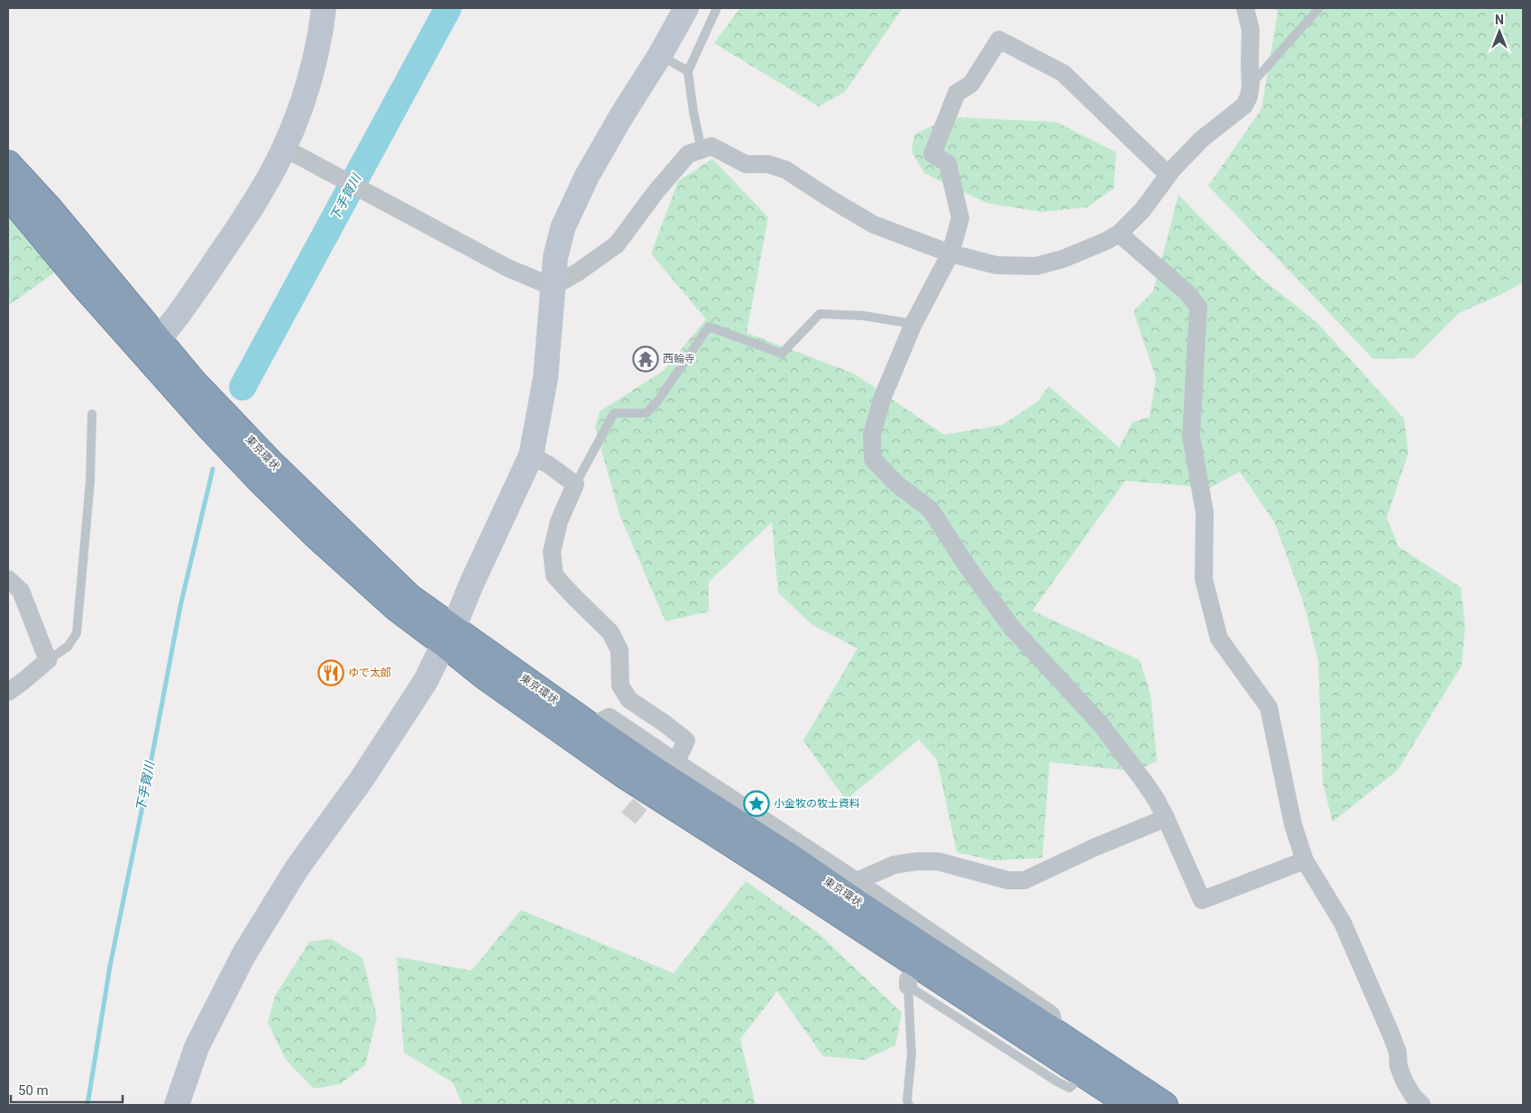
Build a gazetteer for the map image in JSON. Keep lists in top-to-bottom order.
{
  "streets": {
    "highway": ["東京環状"]
  },
  "water": ["下手賀川"],
  "places": {
    "temple": ["西輪寺"],
    "restaurant": ["ゆで太郎"],
    "place": ["小金牧の牧士資料"]
  },
  "scale_bar": "50 m",
  "north": "top"
}
